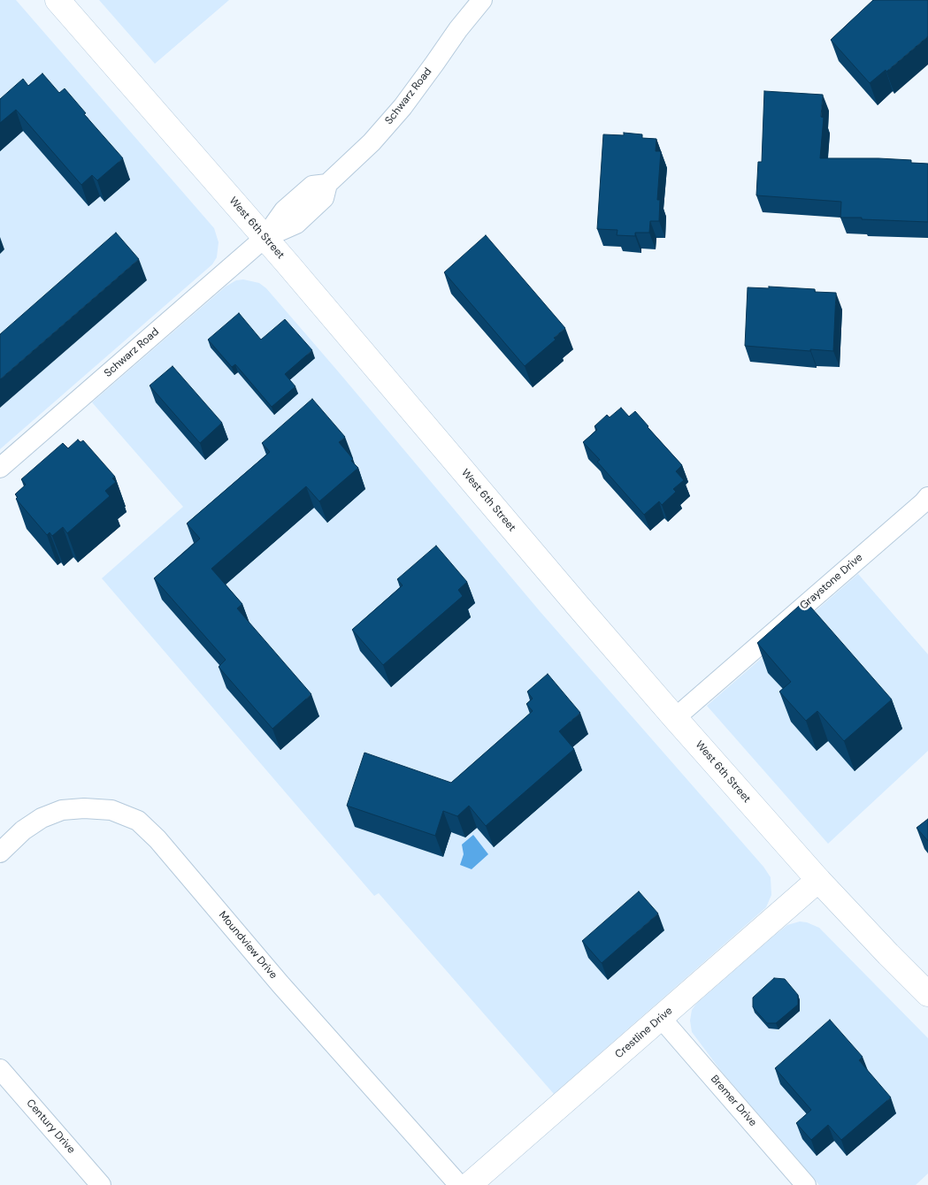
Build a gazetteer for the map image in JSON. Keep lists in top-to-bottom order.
{
  "streets": {
    "main road": ["West 6th Street", "Crestline Drive"],
    "street": [
      "Schwarz Road",
      "Graystone Drive",
      "Moundview Drive",
      "Bremer Drive",
      "Century Drive"
    ]
  },
  "crossings": [
    ["Schwarz Road", "West 6th Street"],
    ["West 6th Street", "Graystone Drive"],
    ["West 6th Street", "Crestline Drive"],
    ["Crestline Drive", "Bremer Drive"]
  ]
}
